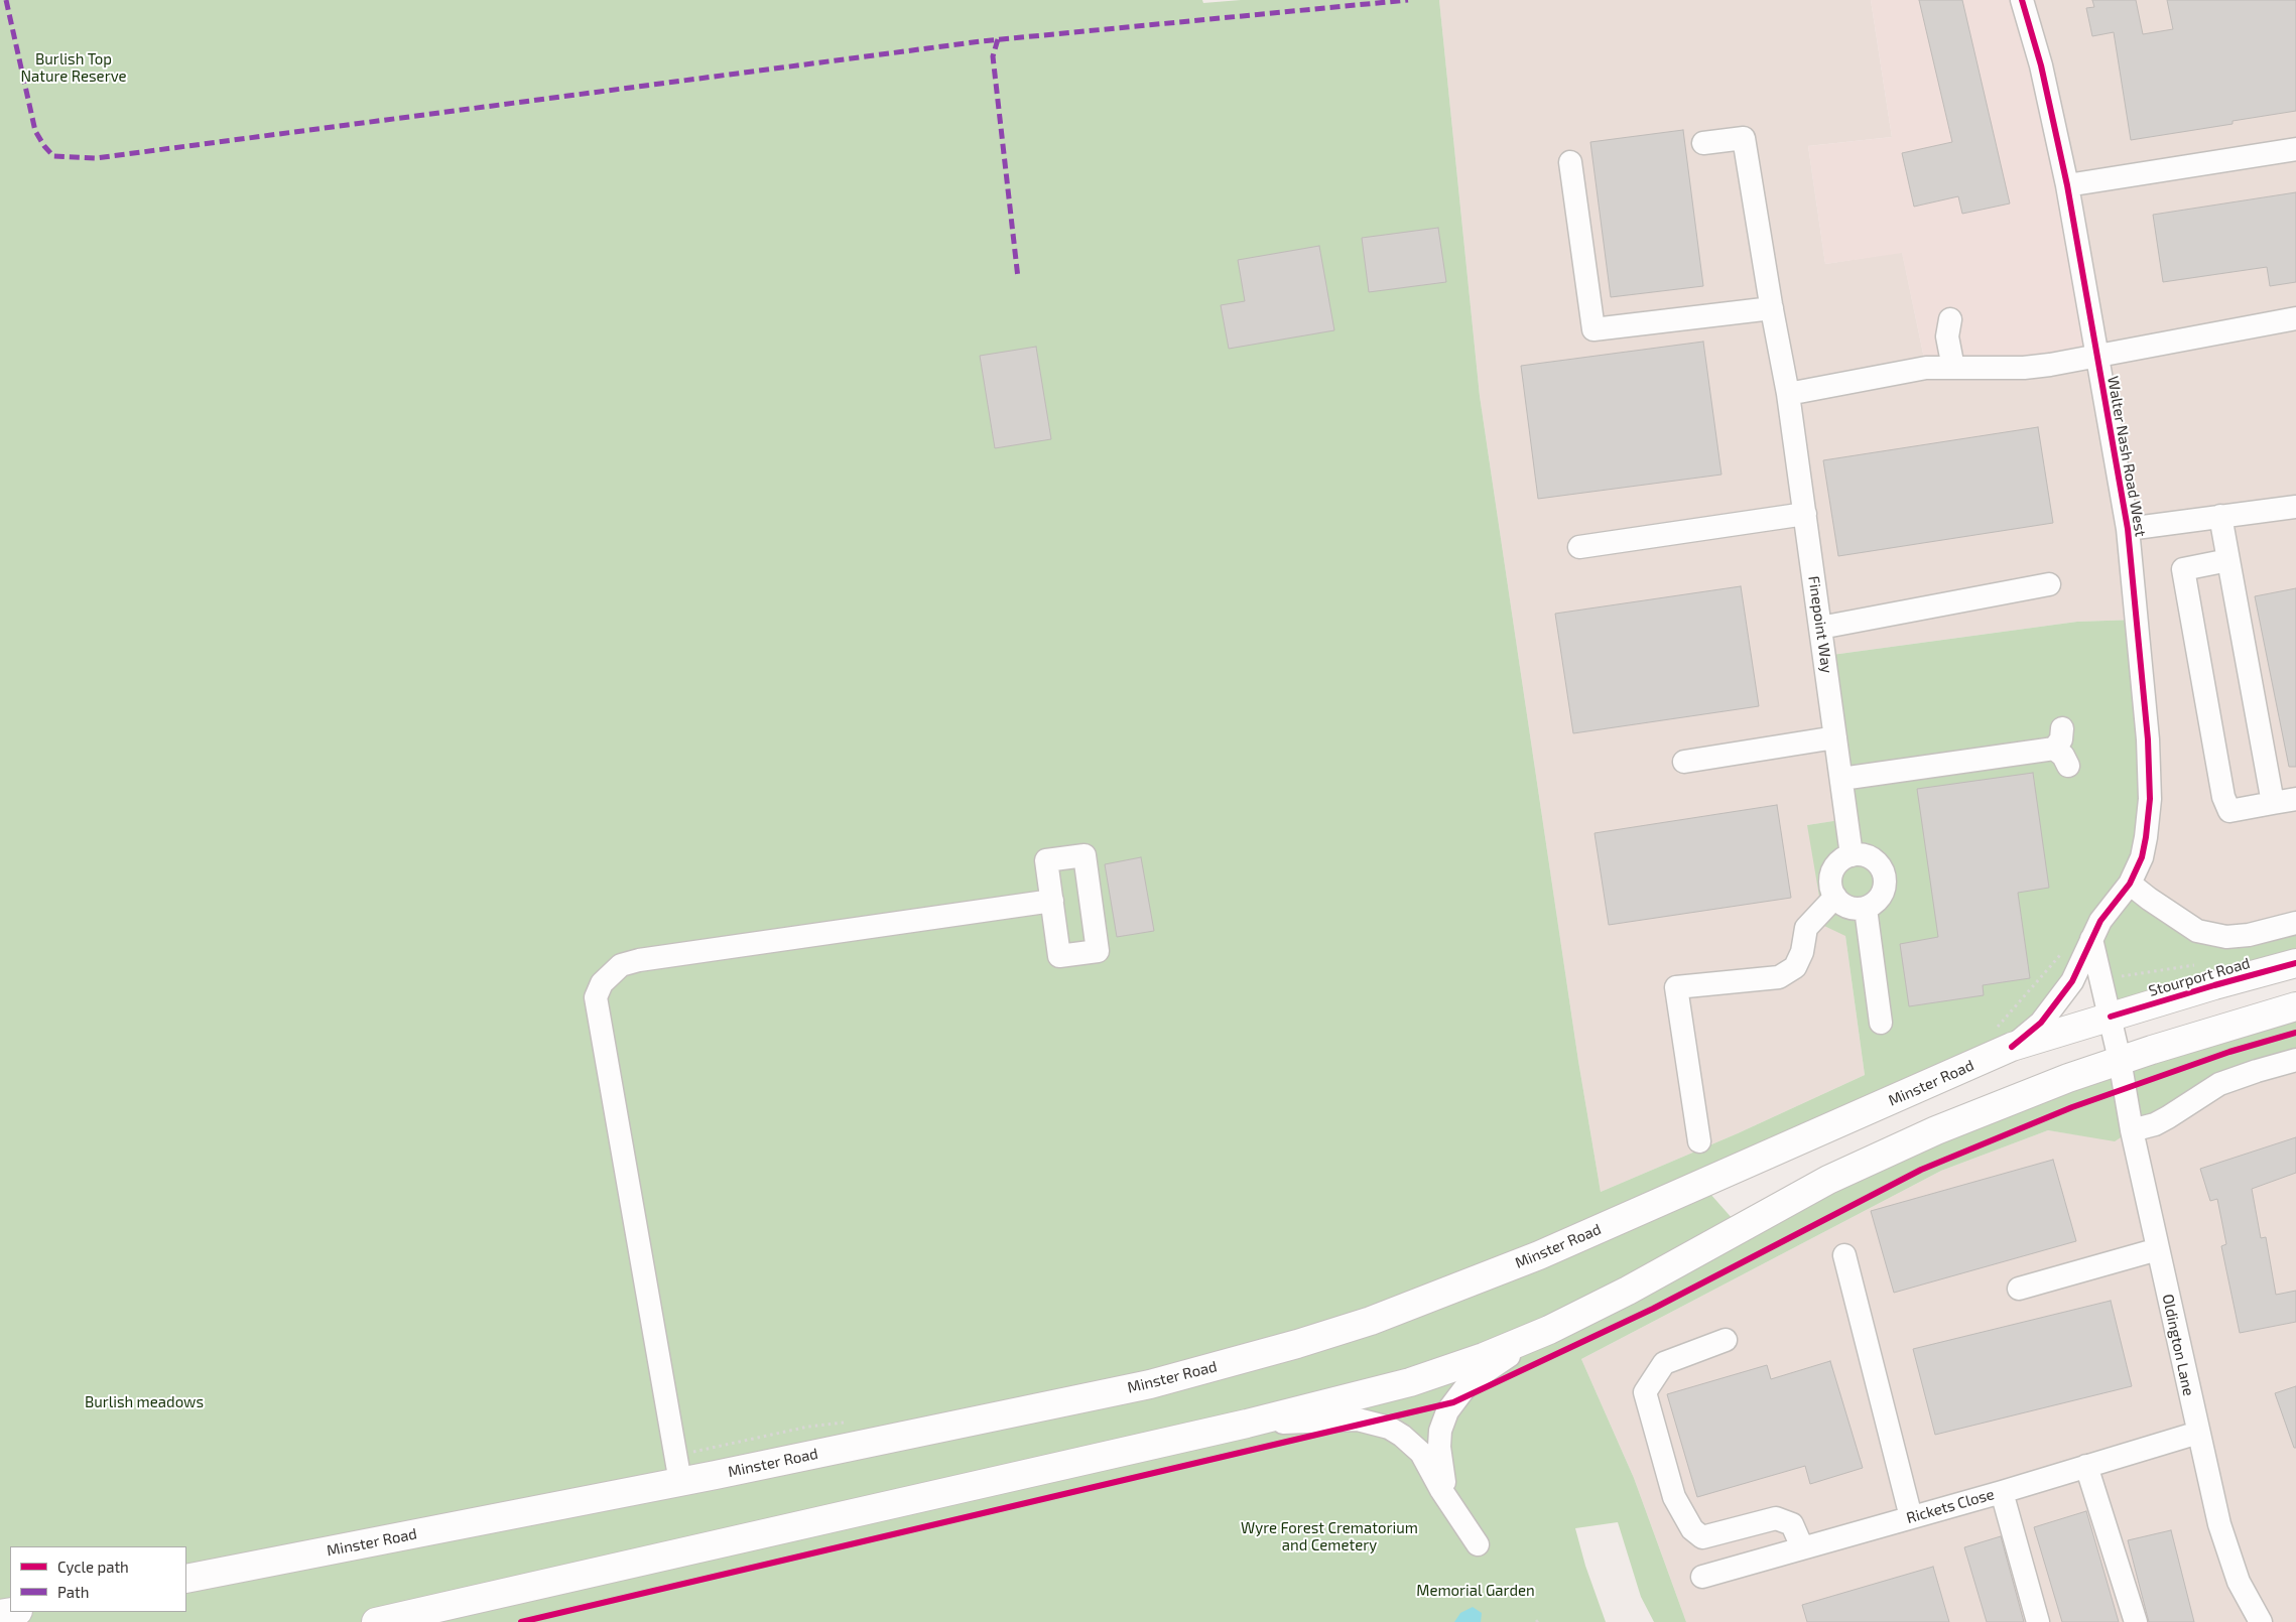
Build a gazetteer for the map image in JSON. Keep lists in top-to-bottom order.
{
  "streets": {
    "main road": ["Stourport Road", "Minster Road"],
    "street": [
      "Walter Nash Road West",
      "Finepoint Way",
      "Oldington Lane",
      "Rickets Close"
    ]
  },
  "crossings": [
    ["Walter Nash Road West", "Minster Road"],
    ["Stourport Road", "Minster Road"],
    ["Stourport Road", "Oldington Lane"],
    ["Minster Road", "Oldington Lane"],
    ["Oldington Lane", "Rickets Close"]
  ],
  "parks": [
    "Burlish Top Nature Reserve",
    "Burlish meadows",
    "Wyre Forest Crematorium and Cemetery",
    "Memorial Garden"
  ],
  "legend": ["Cycle path", "Path"]
}
